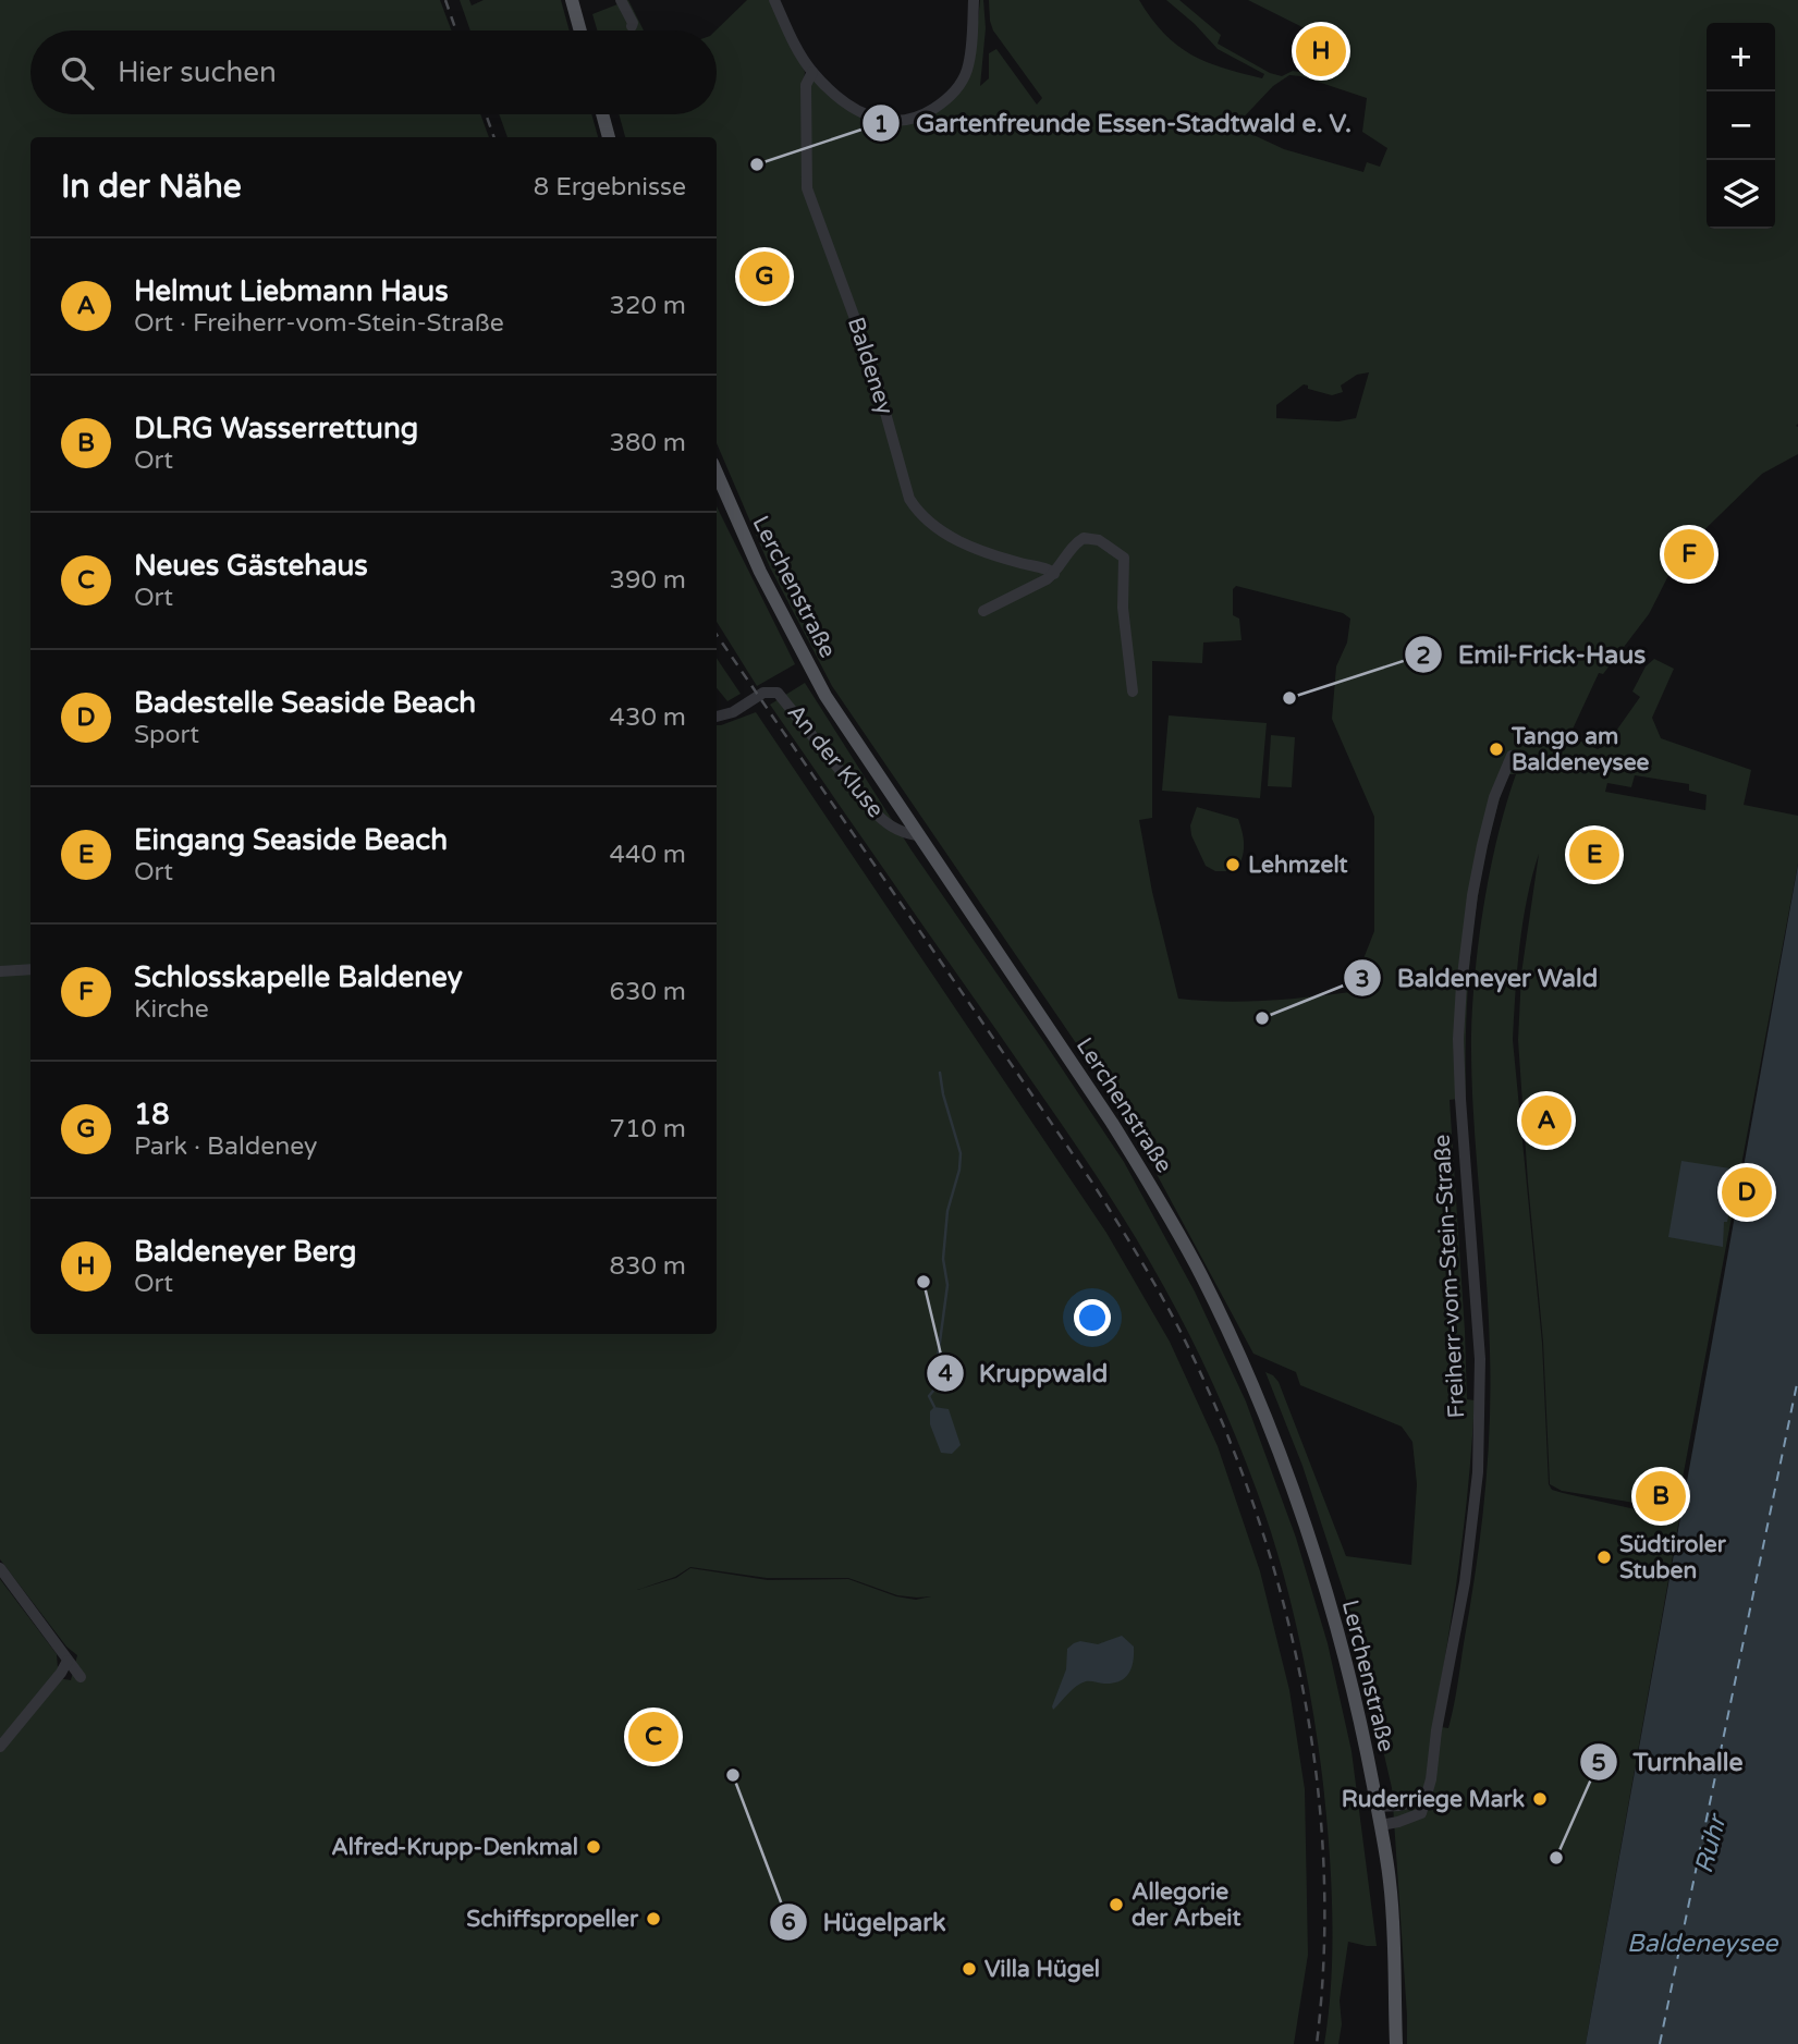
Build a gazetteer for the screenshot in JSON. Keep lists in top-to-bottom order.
{
  "streets": {
    "main road": ["Lerchenstraße"],
    "street": ["Baldeney", "An der Kluse", "Freiherr-vom-Stein-Straße"]
  },
  "crossings": [
    ["Lerchenstraße", "An der Kluse"]
  ],
  "water": ["Ruhr", "Baldeneysee"],
  "places": [
    "Gartenfreunde Essen-Stadtwald e. V.",
    "Emil-Frick-Haus",
    "Tango am Baldeneysee",
    "Lehmzelt",
    "Baldeneyer Wald",
    "Kruppwald",
    "Südtiroler Stuben",
    "Hügelpark",
    "Ruderriege Mark",
    "Alfred-Krupp-Denkmal",
    "Turnhalle",
    "Allegorie der Arbeit",
    "Schiffspropeller",
    "Villa Hügel"
  ],
  "page": {
    "pins": [
      "H",
      "G",
      "F",
      "E",
      "A",
      "D",
      "B",
      "C"
    ],
    "map_buttons": ["+", "−"],
    "search": "Hier suchen",
    "heading": ["In der Nähe", "8 Ergebnisse"],
    "list": [
      {
        "mark": "A",
        "name": "Helmut Liebmann Haus",
        "note": "Ort · Freiherr-vom-Stein-Straße",
        "value": "320 m"
      },
      {
        "mark": "B",
        "name": "DLRG Wasserrettung",
        "note": "Ort",
        "value": "380 m"
      },
      {
        "mark": "C",
        "name": "Neues Gästehaus",
        "note": "Ort",
        "value": "390 m"
      },
      {
        "mark": "D",
        "name": "Badestelle Seaside Beach",
        "note": "Sport",
        "value": "430 m"
      },
      {
        "mark": "E",
        "name": "Eingang Seaside Beach",
        "note": "Ort",
        "value": "440 m"
      },
      {
        "mark": "F",
        "name": "Schlosskapelle Baldeney",
        "note": "Kirche",
        "value": "630 m"
      },
      {
        "mark": "G",
        "name": "18",
        "note": "Park · Baldeney",
        "value": "710 m"
      },
      {
        "mark": "H",
        "name": "Baldeneyer Berg",
        "note": "Ort",
        "value": "830 m"
      }
    ]
  }
}
